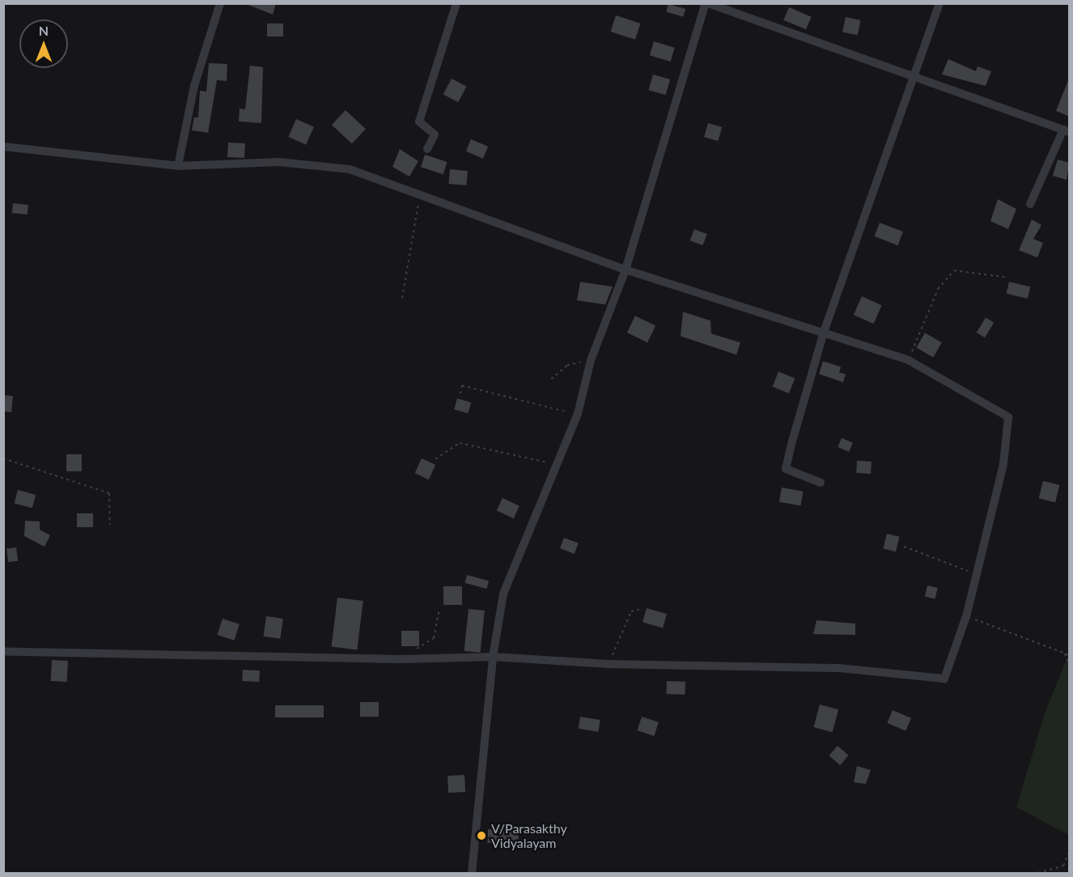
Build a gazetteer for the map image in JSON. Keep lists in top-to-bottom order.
{
  "places": ["V/Parasakthy Vidyalayam"],
  "north": "top"
}
